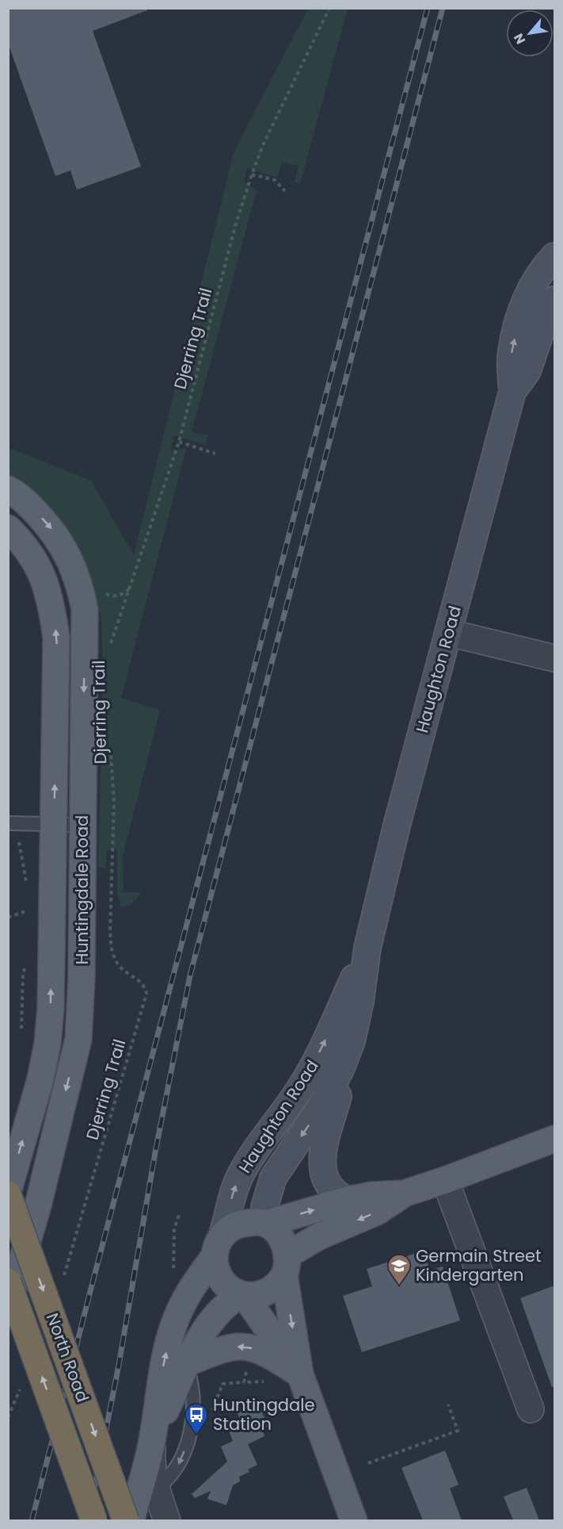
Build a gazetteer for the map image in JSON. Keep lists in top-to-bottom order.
{
  "streets": {
    "highway": ["North Road"],
    "main road": ["Haughton Road", "Huntingdale Road"],
    "path": ["Djerring Trail"]
  },
  "crossings": [
    ["Haughton Road", "North Road"],
    ["Huntingdale Road", "North Road"]
  ],
  "places": {
    "school or university": ["Germain Street Kindergarten"],
    "bus stop": ["Huntingdale Station"]
  },
  "north": "bottom left"
}
